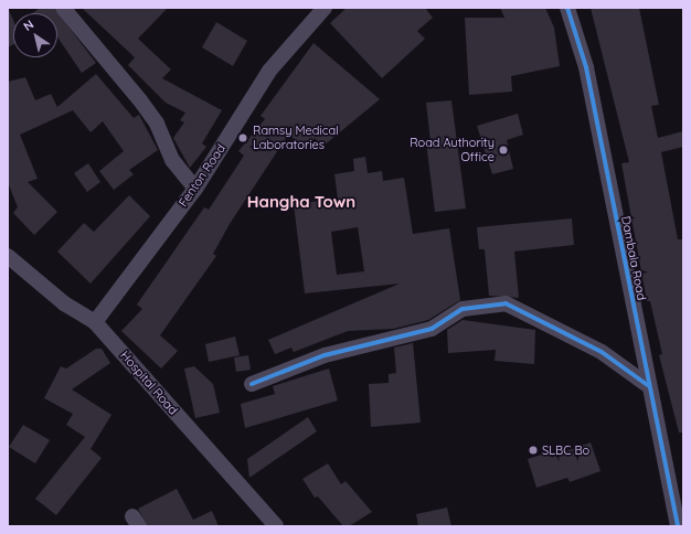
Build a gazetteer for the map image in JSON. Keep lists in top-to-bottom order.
{
  "streets": {
    "street": ["Fenton Road", "Dambala Road", "Hospital Road"]
  },
  "crossings": [
    ["Fenton Road", "Hospital Road"]
  ],
  "districts": ["Hangha Town"],
  "places": ["Ramsy Medical Laboratories", "Road Authority Office", "SLBC Bo"],
  "north": "top left"
}
